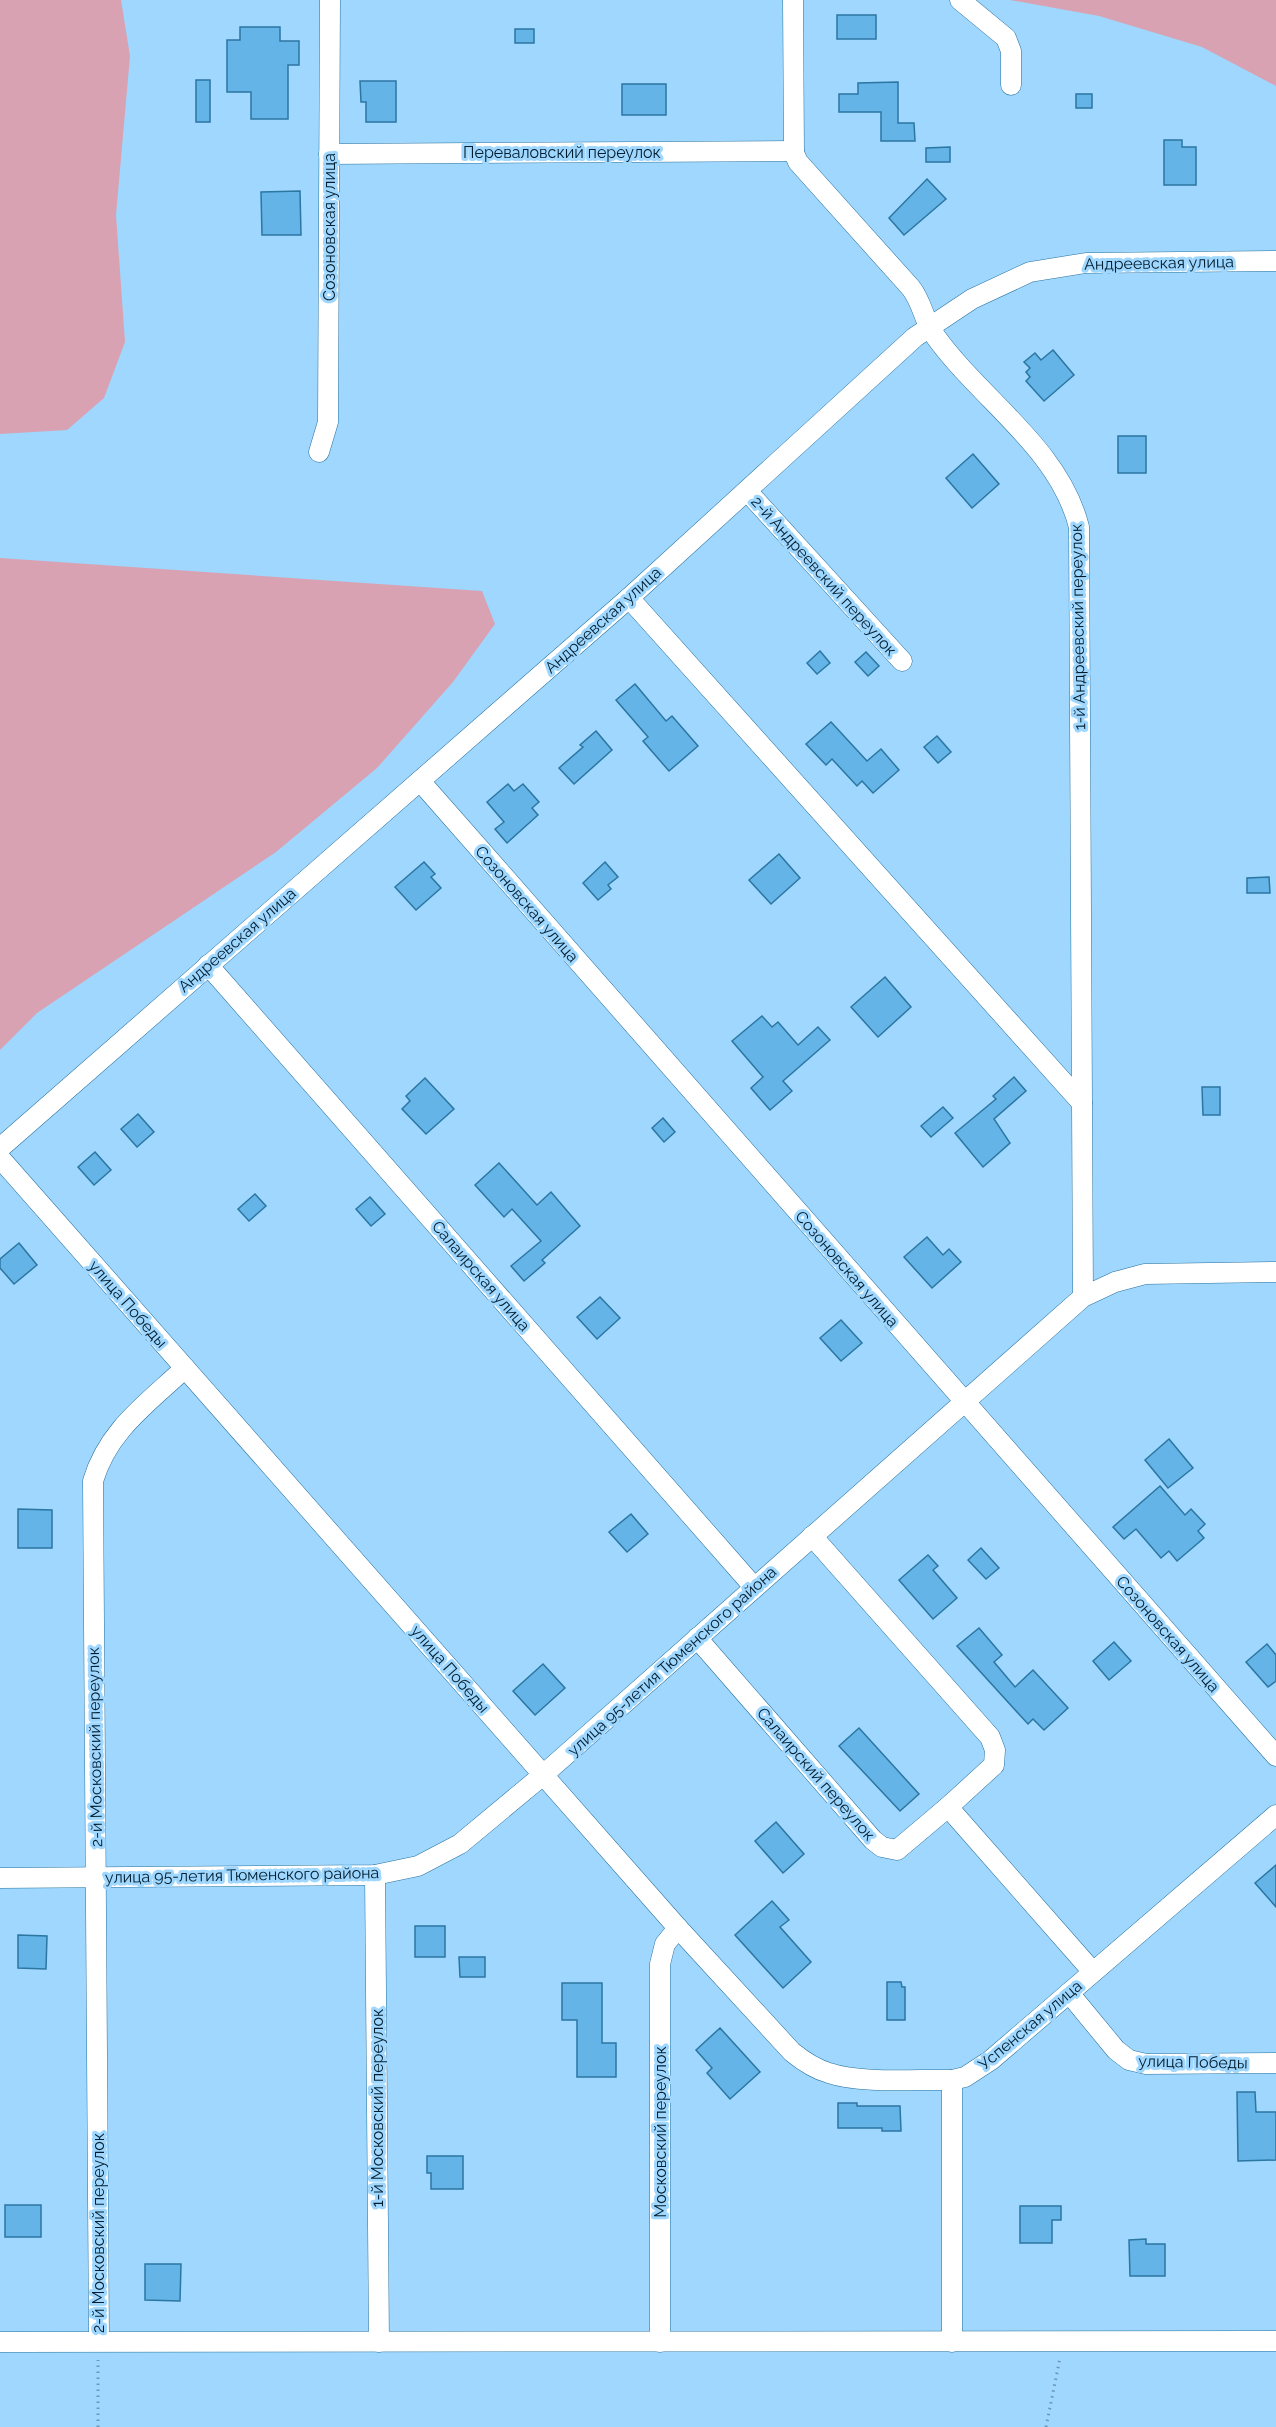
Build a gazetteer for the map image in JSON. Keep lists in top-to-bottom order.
{
  "streets": {
    "street": [
      "Переваловский переулок",
      "Созоновская улица",
      "Андреевская улица",
      "2-й Андреевский переулок",
      "1-й Андреевский переулок",
      "Салаирская улица",
      "улица Победы",
      "улица 95-летия Тюменского района",
      "2-й Московский переулок",
      "Салаирский переулок",
      "Успенская улица",
      "1-й Московский переулок",
      "Московский переулок"
    ]
  },
  "crossings": [
    ["Переваловский переулок", "Созоновская улица"],
    ["Переваловский переулок", "1-й Андреевский переулок"],
    ["Созоновская улица", "Андреевская улица"],
    ["Созоновская улица", "улица 95-летия Тюменского района"],
    ["Андреевская улица", "2-й Андреевский переулок"],
    ["Андреевская улица", "1-й Андреевский переулок"],
    ["Андреевская улица", "Салаирская улица"],
    ["1-й Андреевский переулок", "улица 95-летия Тюменского района"],
    ["Салаирская улица", "улица 95-летия Тюменского района"],
    ["улица Победы", "улица 95-летия Тюменского района"],
    ["улица Победы", "2-й Московский переулок"],
    ["улица Победы", "Успенская улица"],
    ["улица Победы", "Московский переулок"],
    ["улица 95-летия Тюменского района", "2-й Московский переулок"],
    ["улица 95-летия Тюменского района", "Салаирский переулок"],
    ["улица 95-летия Тюменского района", "1-й Московский переулок"]
  ]
}
